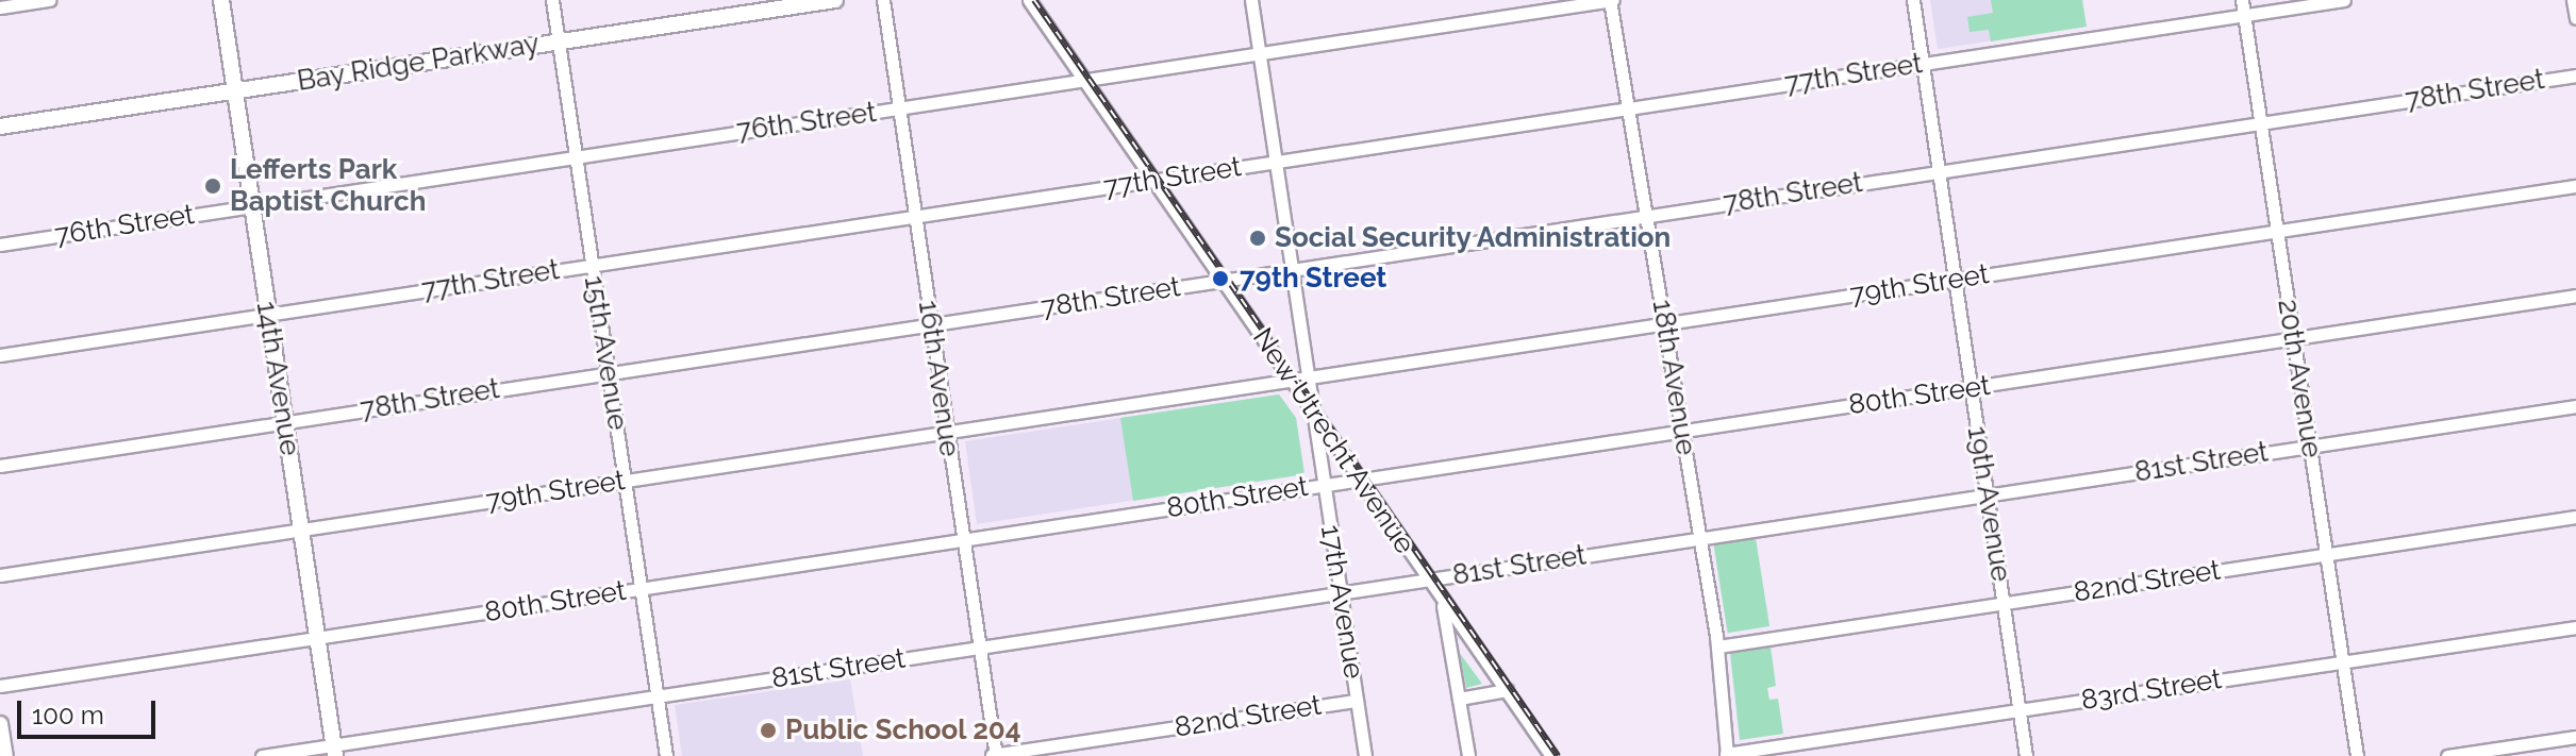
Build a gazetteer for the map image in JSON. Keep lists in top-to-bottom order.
{
  "streets": {
    "main road": ["Bay Ridge Parkway", "14th Avenue"],
    "street": [
      "77th Street",
      "78th Street",
      "76th Street",
      "79th Street",
      "15th Avenue",
      "18th Avenue",
      "16th Avenue",
      "20th Avenue",
      "80th Street",
      "New Utrecht Avenue",
      "81st Street",
      "19th Avenue",
      "82nd Street",
      "17th Avenue",
      "83rd Street"
    ]
  },
  "crossings": [
    ["Bay Ridge Parkway", "15th Avenue"],
    ["Bay Ridge Parkway", "14th Avenue"],
    ["77th Street", "15th Avenue"],
    ["77th Street", "18th Avenue"],
    ["77th Street", "14th Avenue"],
    ["77th Street", "16th Avenue"],
    ["77th Street", "20th Avenue"],
    ["77th Street", "New Utrecht Avenue"],
    ["77th Street", "19th Avenue"],
    ["77th Street", "17th Avenue"],
    ["78th Street", "15th Avenue"],
    ["78th Street", "18th Avenue"],
    ["78th Street", "14th Avenue"],
    ["78th Street", "16th Avenue"],
    ["78th Street", "20th Avenue"],
    ["78th Street", "New Utrecht Avenue"],
    ["78th Street", "19th Avenue"],
    ["78th Street", "17th Avenue"],
    ["76th Street", "15th Avenue"],
    ["76th Street", "18th Avenue"],
    ["76th Street", "14th Avenue"],
    ["76th Street", "16th Avenue"],
    ["76th Street", "New Utrecht Avenue"],
    ["76th Street", "17th Avenue"],
    ["79th Street", "15th Avenue"],
    ["79th Street", "18th Avenue"],
    ["79th Street", "14th Avenue"],
    ["79th Street", "16th Avenue"],
    ["79th Street", "20th Avenue"],
    ["79th Street", "New Utrecht Avenue"],
    ["79th Street", "19th Avenue"],
    ["79th Street", "17th Avenue"],
    ["15th Avenue", "80th Street"],
    ["15th Avenue", "81st Street"],
    ["18th Avenue", "80th Street"],
    ["18th Avenue", "81st Street"],
    ["18th Avenue", "82nd Street"],
    ["18th Avenue", "83rd Street"],
    ["14th Avenue", "80th Street"],
    ["14th Avenue", "81st Street"],
    ["16th Avenue", "80th Street"],
    ["16th Avenue", "81st Street"],
    ["16th Avenue", "82nd Street"],
    ["20th Avenue", "80th Street"],
    ["20th Avenue", "81st Street"],
    ["20th Avenue", "82nd Street"],
    ["20th Avenue", "83rd Street"],
    ["80th Street", "New Utrecht Avenue"],
    ["80th Street", "19th Avenue"],
    ["80th Street", "17th Avenue"],
    ["New Utrecht Avenue", "81st Street"],
    ["New Utrecht Avenue", "17th Avenue"],
    ["81st Street", "19th Avenue"],
    ["81st Street", "17th Avenue"],
    ["19th Avenue", "82nd Street"],
    ["19th Avenue", "83rd Street"],
    ["82nd Street", "17th Avenue"]
  ],
  "places": [
    "Lefferts Park Baptist Church",
    "Social Security Administration",
    "79th Street",
    "Public School 204"
  ],
  "scale_bar": "100 m"
}
